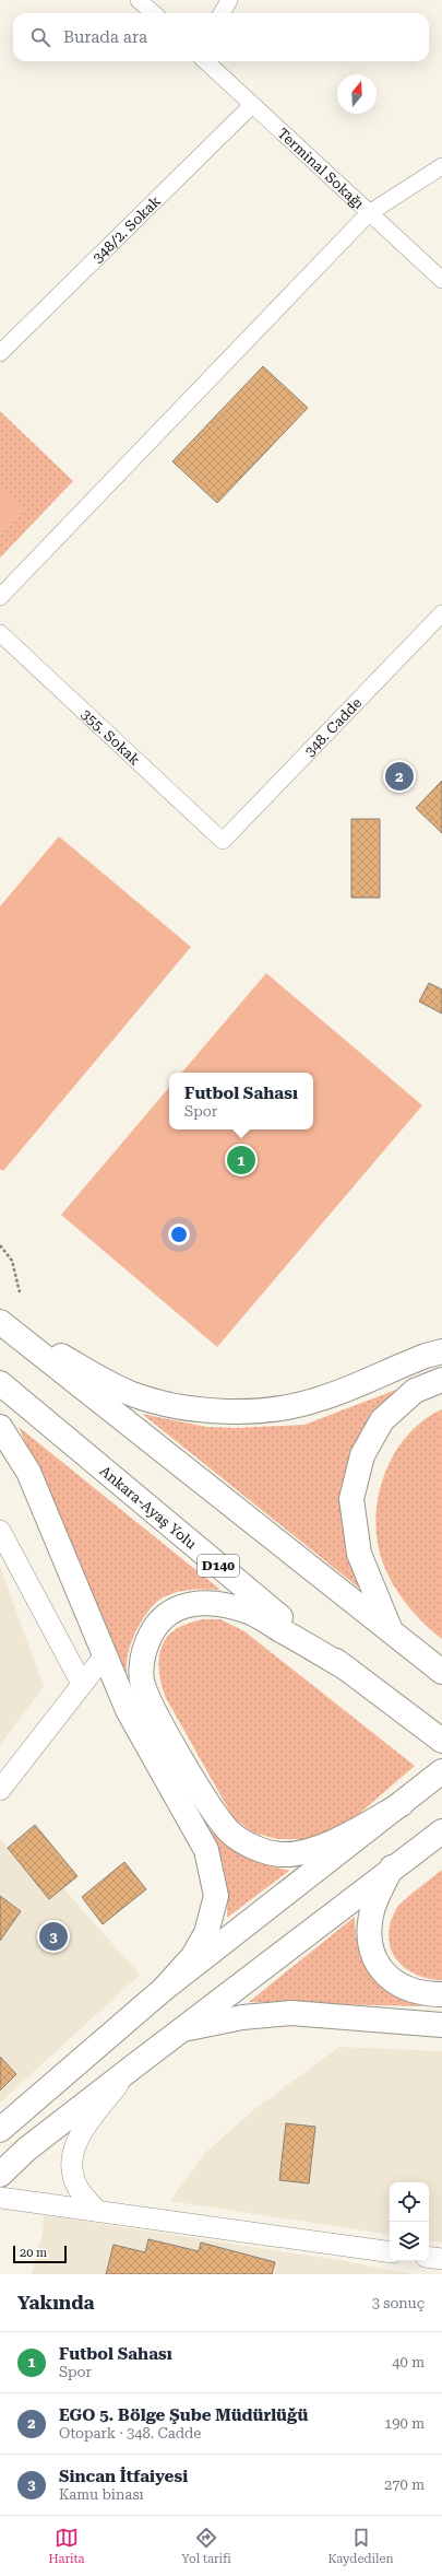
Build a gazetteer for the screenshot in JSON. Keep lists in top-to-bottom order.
{
  "streets": {
    "main road": ["Ankara-Ayaş Yolu", "D140"],
    "street": [
      "Terminal Sokağı",
      "348/2. Sokak",
      "348. Cadde",
      "355. Sokak"
    ]
  },
  "crossings": [
    ["Terminal Sokağı", "348/2. Sokak"],
    ["348. Cadde", "355. Sokak"]
  ],
  "scale_bar": "20 m",
  "north": "top",
  "page": {
    "search": "Burada ara",
    "pins": ["2", "1", "3"],
    "popup": ["Futbol Sahası", "Spor"],
    "scale": "20 m",
    "heading": ["Yakında", "3 sonuç"],
    "list": [
      {
        "mark": "1",
        "name": "Futbol Sahası",
        "note": "Spor",
        "value": "40 m"
      },
      {
        "mark": "2",
        "name": "EGO 5. Bölge Şube Müdürlüğü",
        "note": "Otopark · 348. Cadde",
        "value": "190 m"
      },
      {
        "mark": "3",
        "name": "Sincan İtfaiyesi",
        "note": "Kamu binası",
        "value": "270 m"
      }
    ],
    "nav": ["Harita", "Yol tarifi", "Kaydedilen"]
  }
}
